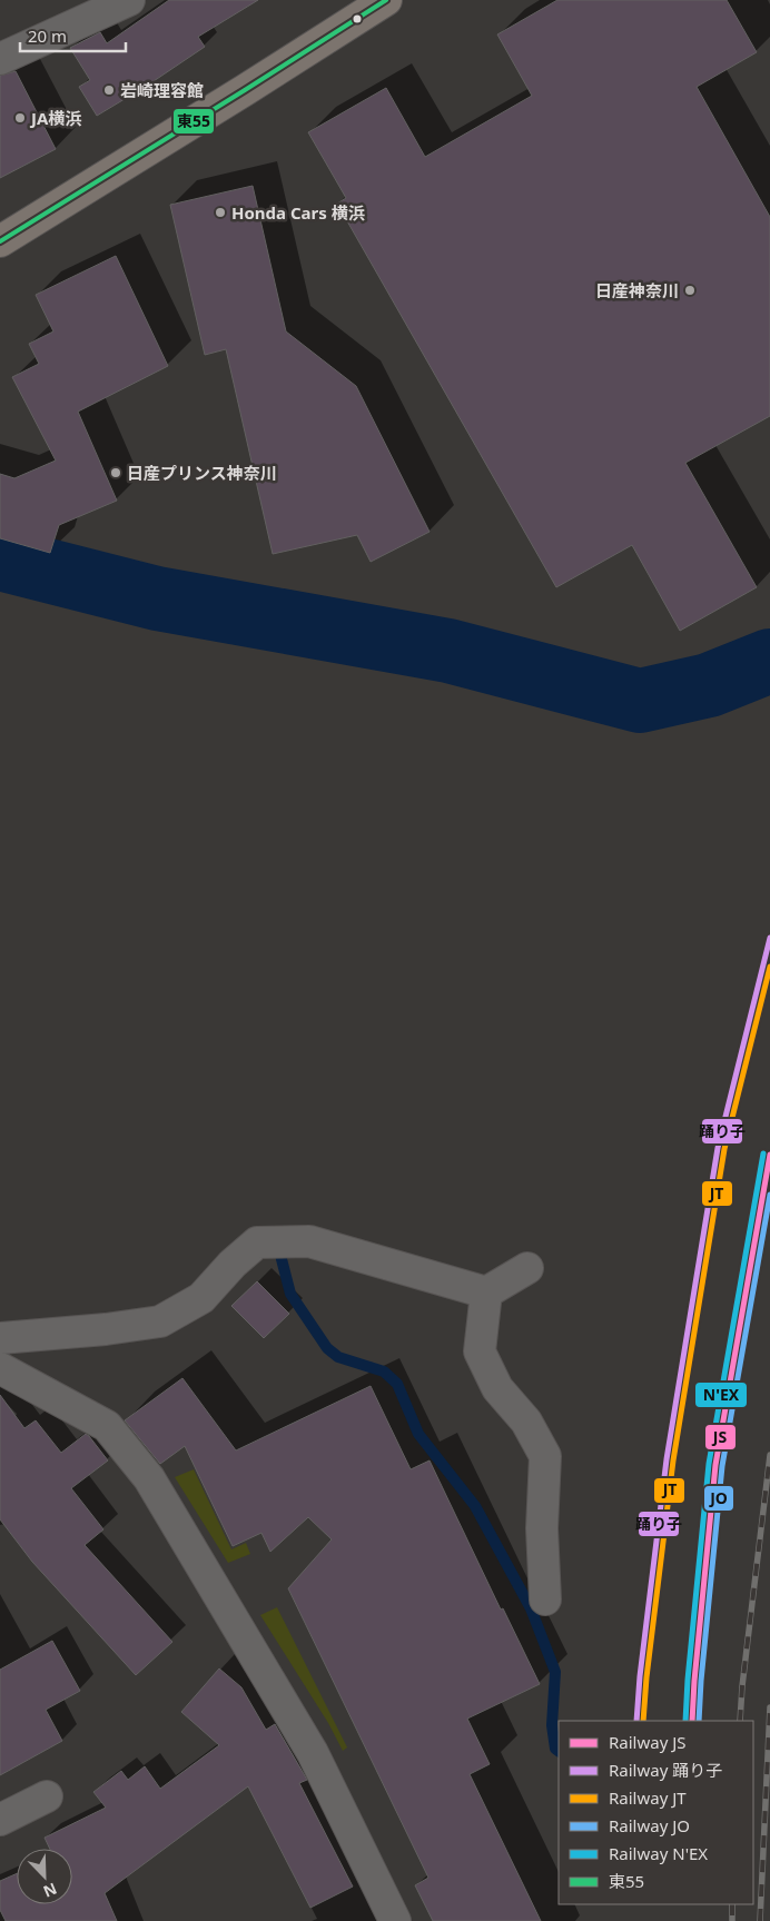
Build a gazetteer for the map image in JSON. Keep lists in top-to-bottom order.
{
  "places": [
    "岩崎理容館",
    "JA横浜",
    "Honda Cars 横浜",
    "日産神奈川",
    "日産プリンス神奈川"
  ],
  "lines": [
    "transit line 東55",
    "rail line 踊り子",
    "rail line JT",
    "rail line N'EX",
    "rail line JS",
    "rail line JO"
  ],
  "legend": [
    "Railway JS",
    "Railway 踊り子",
    "Railway JT",
    "Railway JO",
    "Railway N'EX",
    "東55"
  ],
  "scale_bar": "20 m",
  "north": "bottom right"
}
